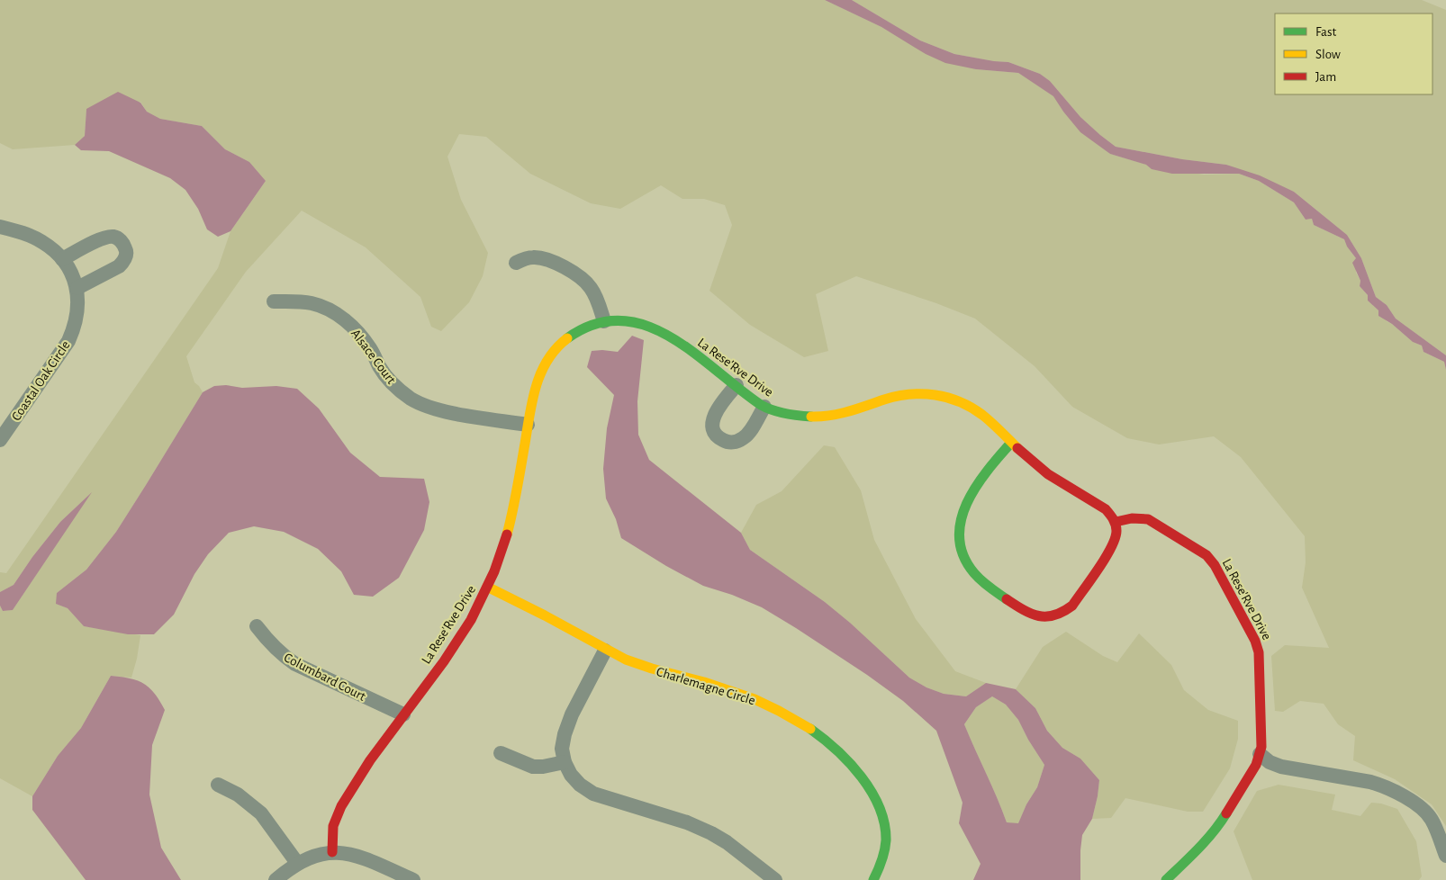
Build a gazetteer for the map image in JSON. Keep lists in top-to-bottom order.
{
  "streets": {
    "street": [
      "Alsace Court",
      "La Rese'Rve Drive",
      "Coastal Oak Circle",
      "Columbard Court",
      "Charlemagne Circle"
    ]
  },
  "crossings": [
    ["Alsace Court", "La Rese'Rve Drive"],
    ["La Rese'Rve Drive", "Columbard Court"],
    ["La Rese'Rve Drive", "Charlemagne Circle"]
  ],
  "legend": ["Fast", "Slow", "Jam"]
}
